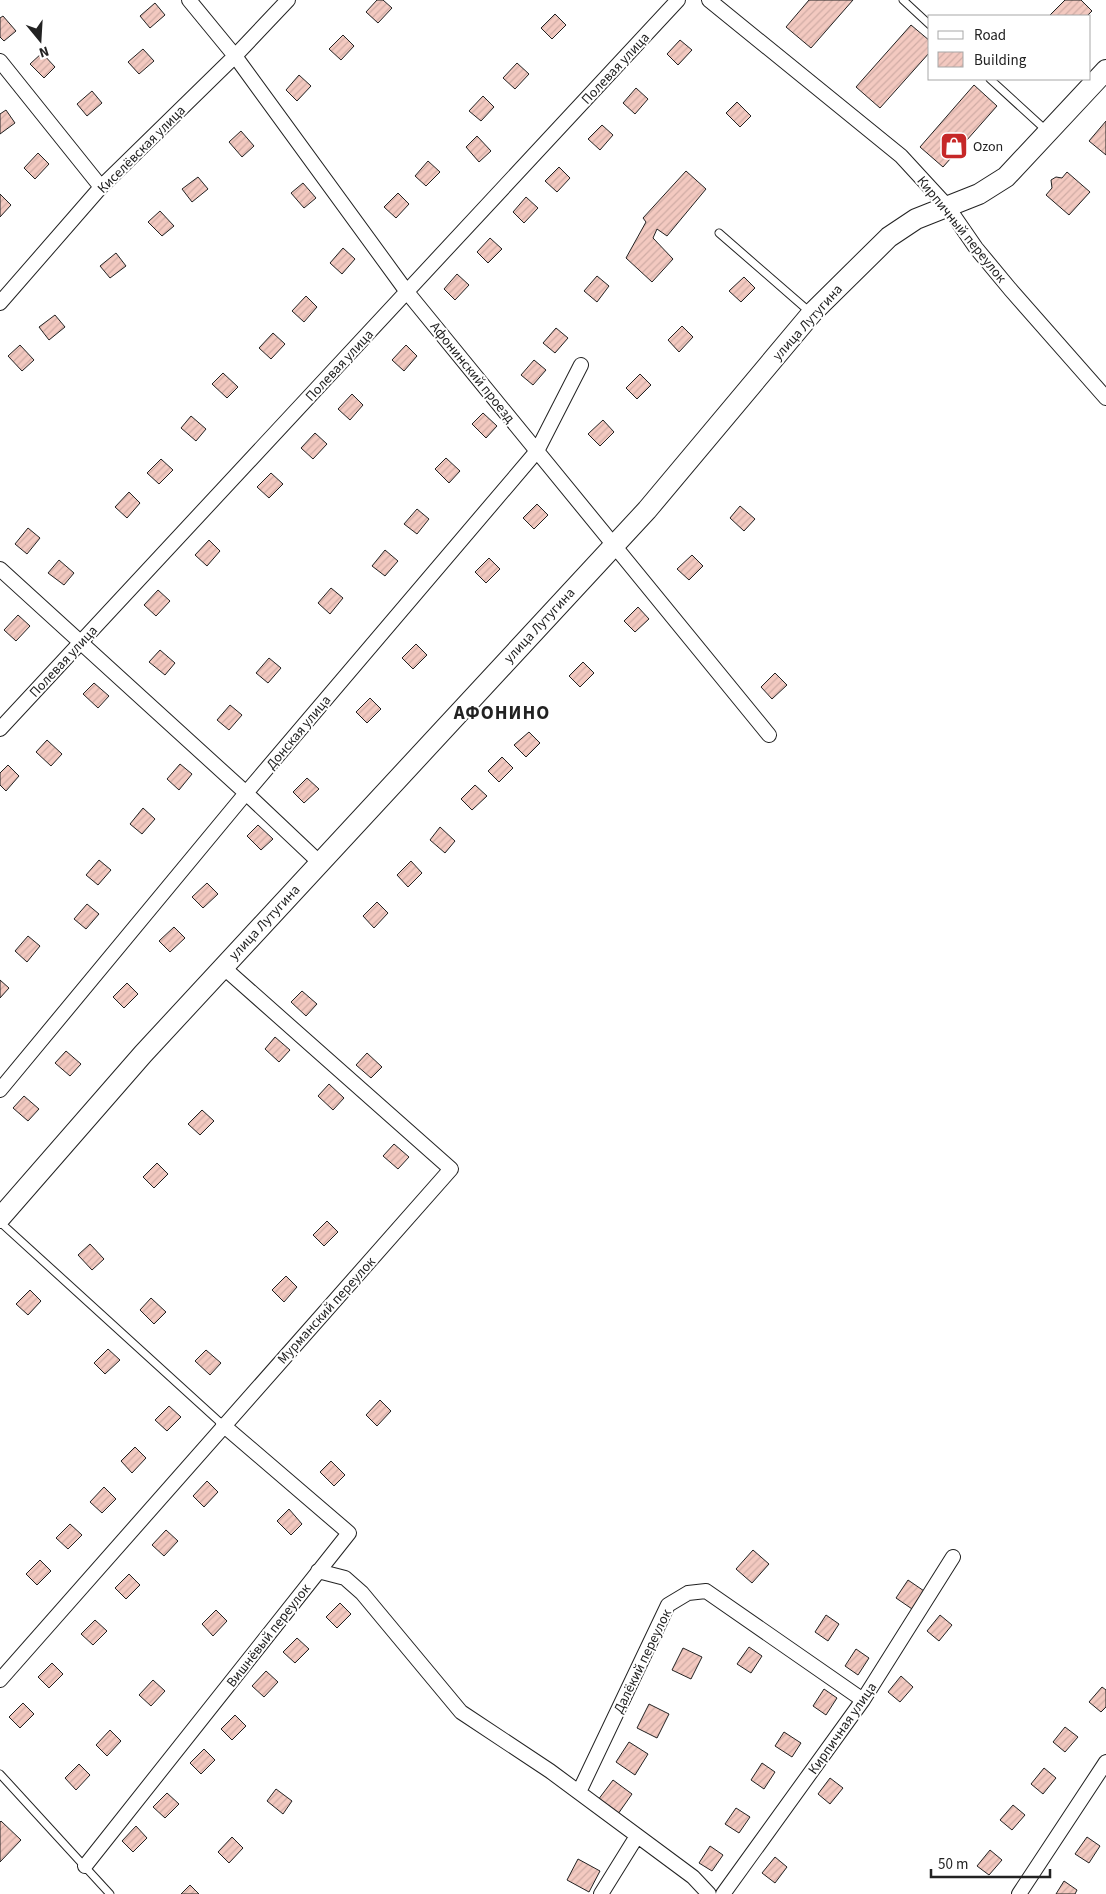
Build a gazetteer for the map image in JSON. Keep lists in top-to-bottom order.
{
  "streets": {
    "main road": ["улица Лутугина"],
    "street": [
      "Полевая улица",
      "Киселёвская улица",
      "Кирпичный переулок",
      "Афонинский проезд",
      "Донская улица",
      "Мурманский переулок",
      "Вишнёвый переулок",
      "Далёкий переулок",
      "Кирпичная улица"
    ]
  },
  "crossings": [
    ["Полевая улица", "Афонинский проезд"],
    ["Киселёвская улица", "Афонинский проезд"],
    ["Кирпичный переулок", "улица Лутугина"],
    ["улица Лутугина", "Афонинский проезд"],
    ["улица Лутугина", "Мурманский переулок"],
    ["Афонинский проезд", "Донская улица"],
    ["Мурманский переулок", "Вишнёвый переулок"],
    ["Далёкий переулок", "Кирпичная улица"]
  ],
  "districts": ["АФОНИНО"],
  "places": {
    "shop": ["Ozon"]
  },
  "legend": ["Road", "Building"],
  "scale_bar": "50 m",
  "north": "bottom"
}
